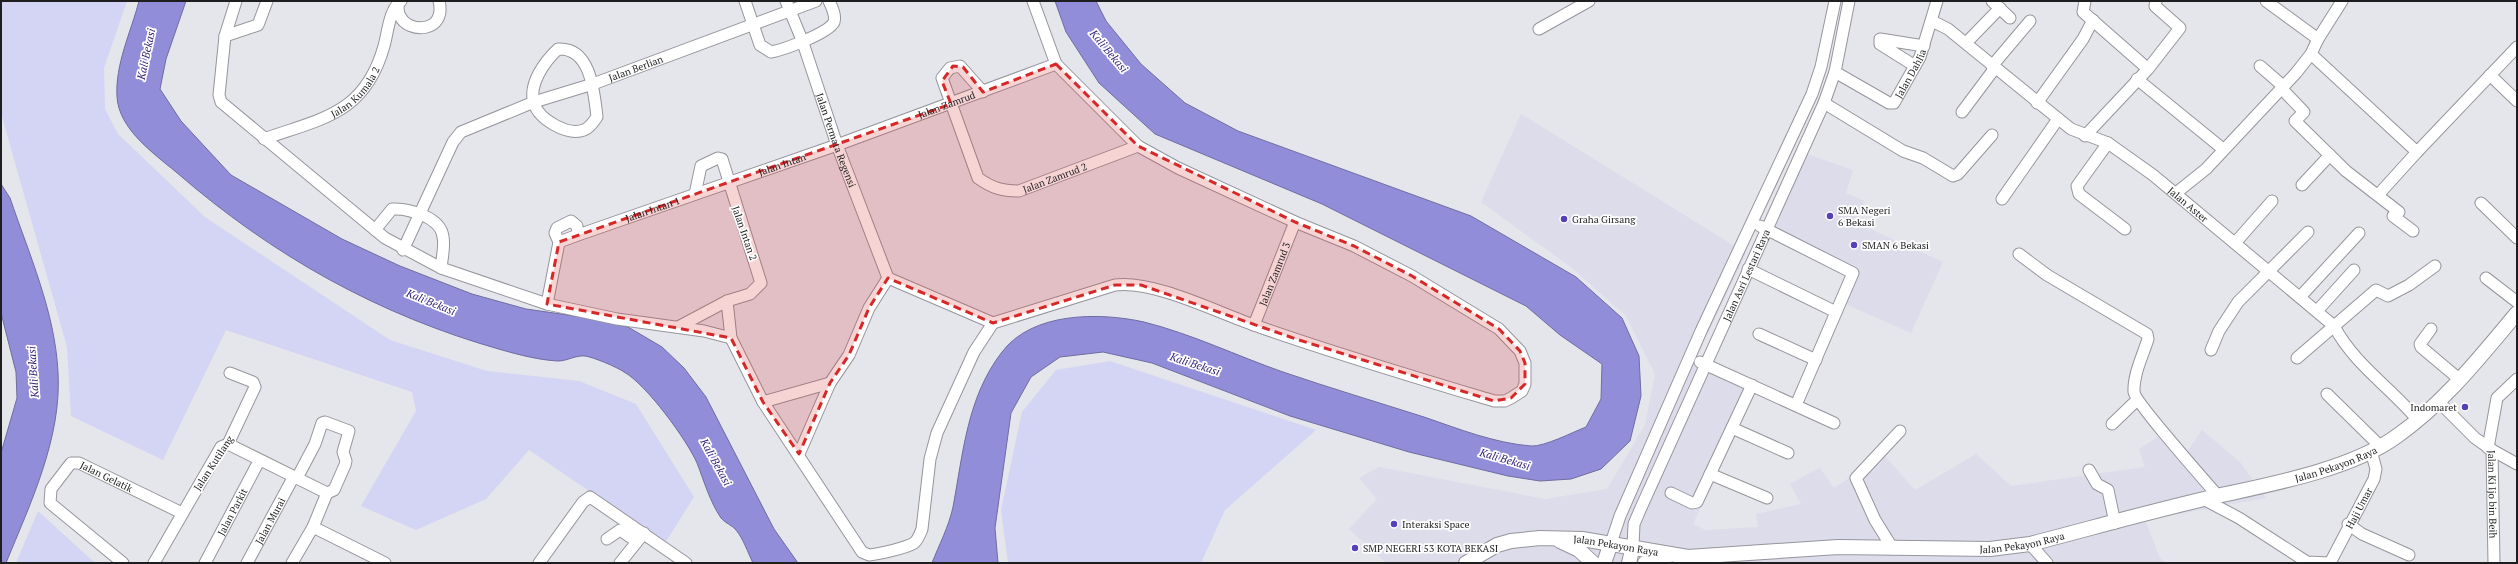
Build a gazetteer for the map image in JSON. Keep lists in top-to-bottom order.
{
  "streets": {
    "main road": ["Jalan Pekayon Raya"],
    "street": [
      "Jalan Berlian",
      "Jalan Dahlia",
      "Jalan Kumala 2",
      "Jalan Zamrud",
      "Jalan Permata Regensi",
      "Jalan Intan",
      "Jalan Zamrud 2",
      "Jalan Aster",
      "Jalan Intan 1",
      "Jalan Intan 2",
      "Jalan Zamrud 3",
      "Jalan Asri Lestari Raya",
      "Jalan Kutilang",
      "Jalan Gelatik",
      "Jalan Ki Ijo bin Beih",
      "Haji Umar",
      "Jalan Parkit",
      "Jalan Murai"
    ]
  },
  "crossings": [
    ["Jalan Berlian", "Jalan Permata Regensi"],
    ["Jalan Dahlia", "Jalan Aster"],
    ["Jalan Dahlia", "Jalan Asri Lestari Raya"],
    ["Jalan Zamrud", "Jalan Permata Regensi"],
    ["Jalan Zamrud", "Jalan Intan"],
    ["Jalan Zamrud", "Jalan Zamrud 2"],
    ["Jalan Permata Regensi", "Jalan Intan"],
    ["Jalan Intan", "Jalan Intan 1"],
    ["Jalan Intan", "Jalan Intan 2"],
    ["Jalan Aster", "Jalan Pekayon Raya"],
    ["Jalan Intan 1", "Jalan Intan 2"],
    ["Jalan Asri Lestari Raya", "Jalan Pekayon Raya"],
    ["Jalan Kutilang", "Jalan Gelatik"],
    ["Jalan Pekayon Raya", "Jalan Ki Ijo bin Beih"],
    ["Jalan Pekayon Raya", "Haji Umar"]
  ],
  "water": ["Kali Bekasi"],
  "places": [
    "SMA Negeri 6 Bekasi",
    "Graha Girsang",
    "SMAN 6 Bekasi",
    "Indomaret",
    "Interaksi Space",
    "SMP NEGERI 53 KOTA BEKASI"
  ]
}
